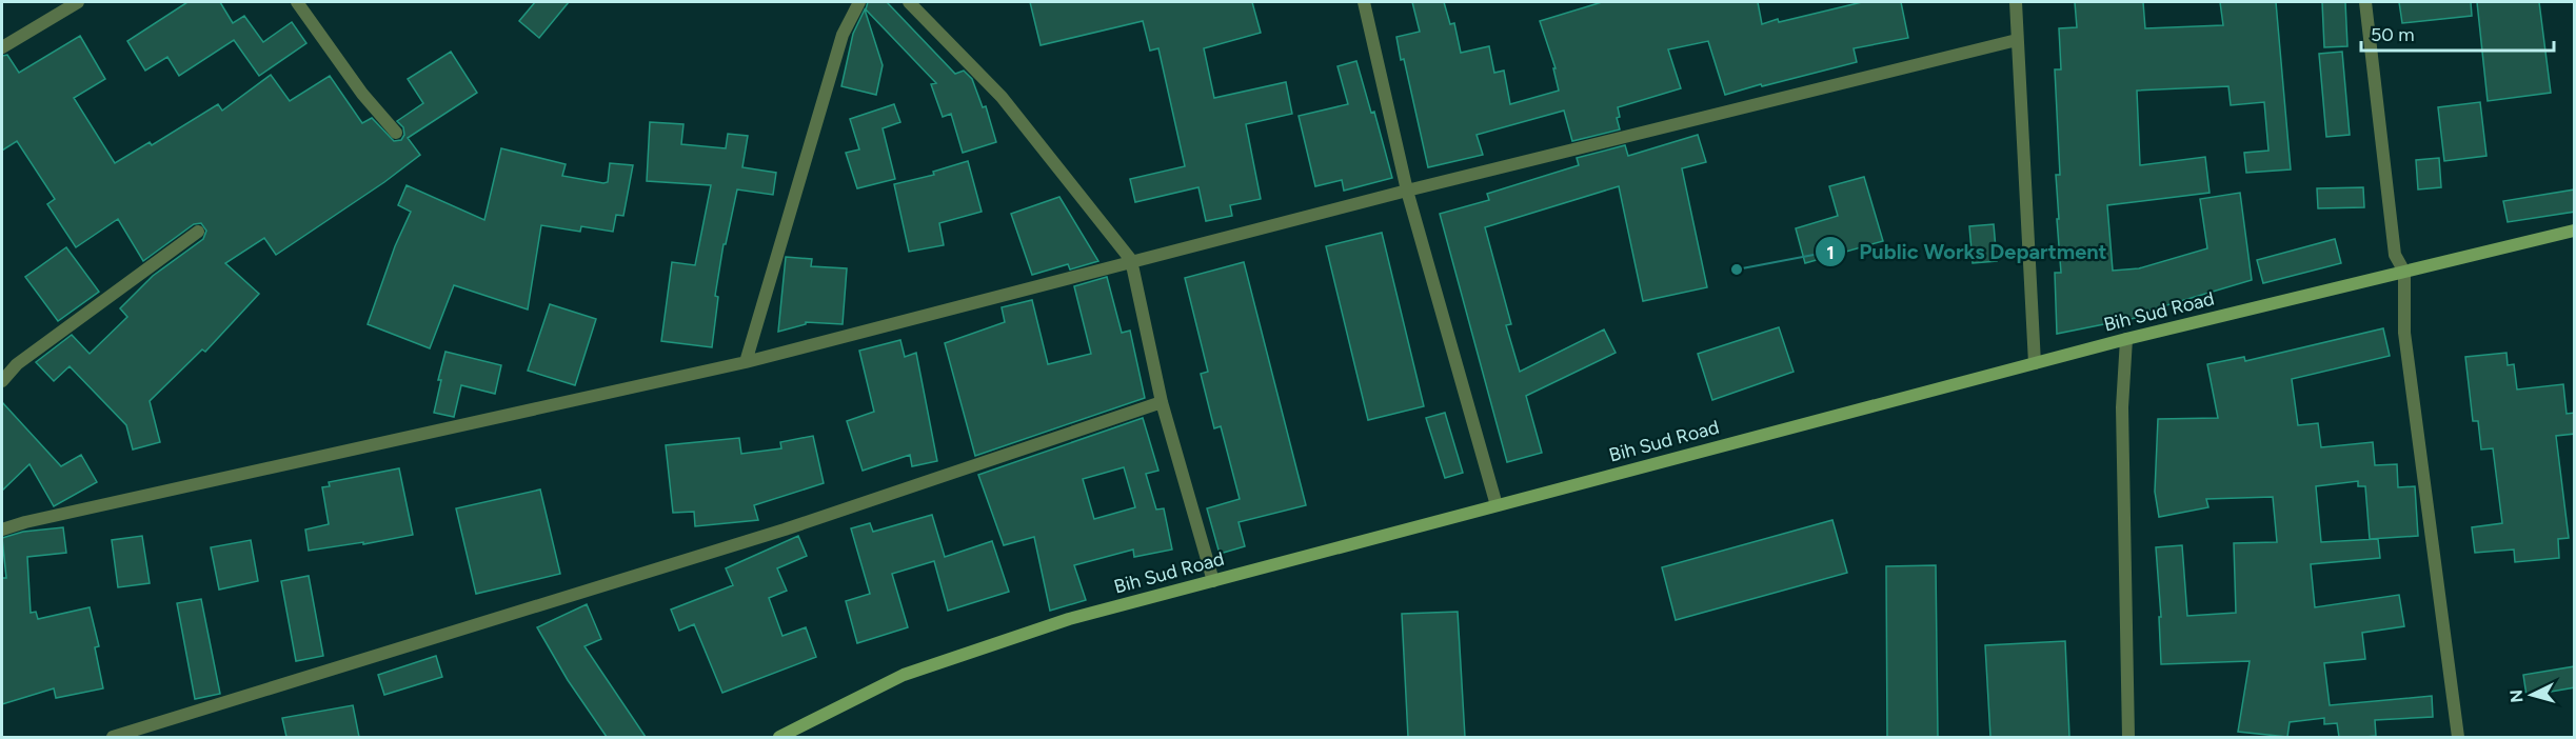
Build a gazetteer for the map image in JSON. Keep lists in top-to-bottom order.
{
  "streets": {
    "main road": ["Bih Sud Road"]
  },
  "places": ["Public Works Department"],
  "scale_bar": "50 m",
  "north": "left"
}
